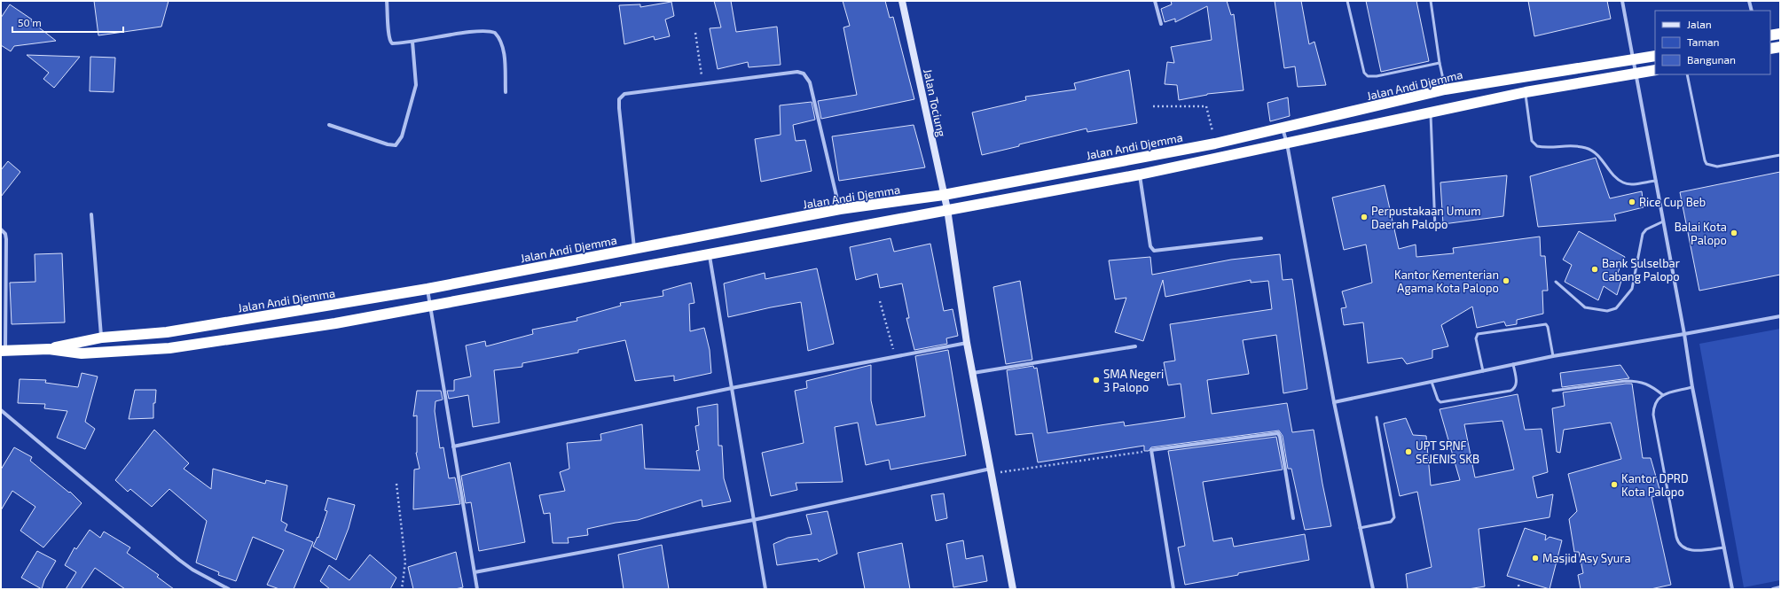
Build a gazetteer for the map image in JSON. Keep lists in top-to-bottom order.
{
  "streets": {
    "highway": ["Jalan Andi Djemma"],
    "street": ["Jalan Tociung"]
  },
  "crossings": [
    ["Jalan Andi Djemma", "Jalan Tociung"]
  ],
  "places": [
    "Rice Cup Beb",
    "Perpustakaan Umum Daerah Palopo",
    "Balai Kota Palopo",
    "Bank Sulselbar Cabang Palopo",
    "Kantor Kementerian Agama Kota Palopo",
    "SMA Negeri 3 Palopo",
    "UPT SPNF SEJENIS SKB",
    "Kantor DPRD Kota Palopo",
    "Masjid Asy Syura"
  ],
  "legend": ["Jalan", "Taman", "Bangunan"],
  "scale_bar": "50 m"
}
